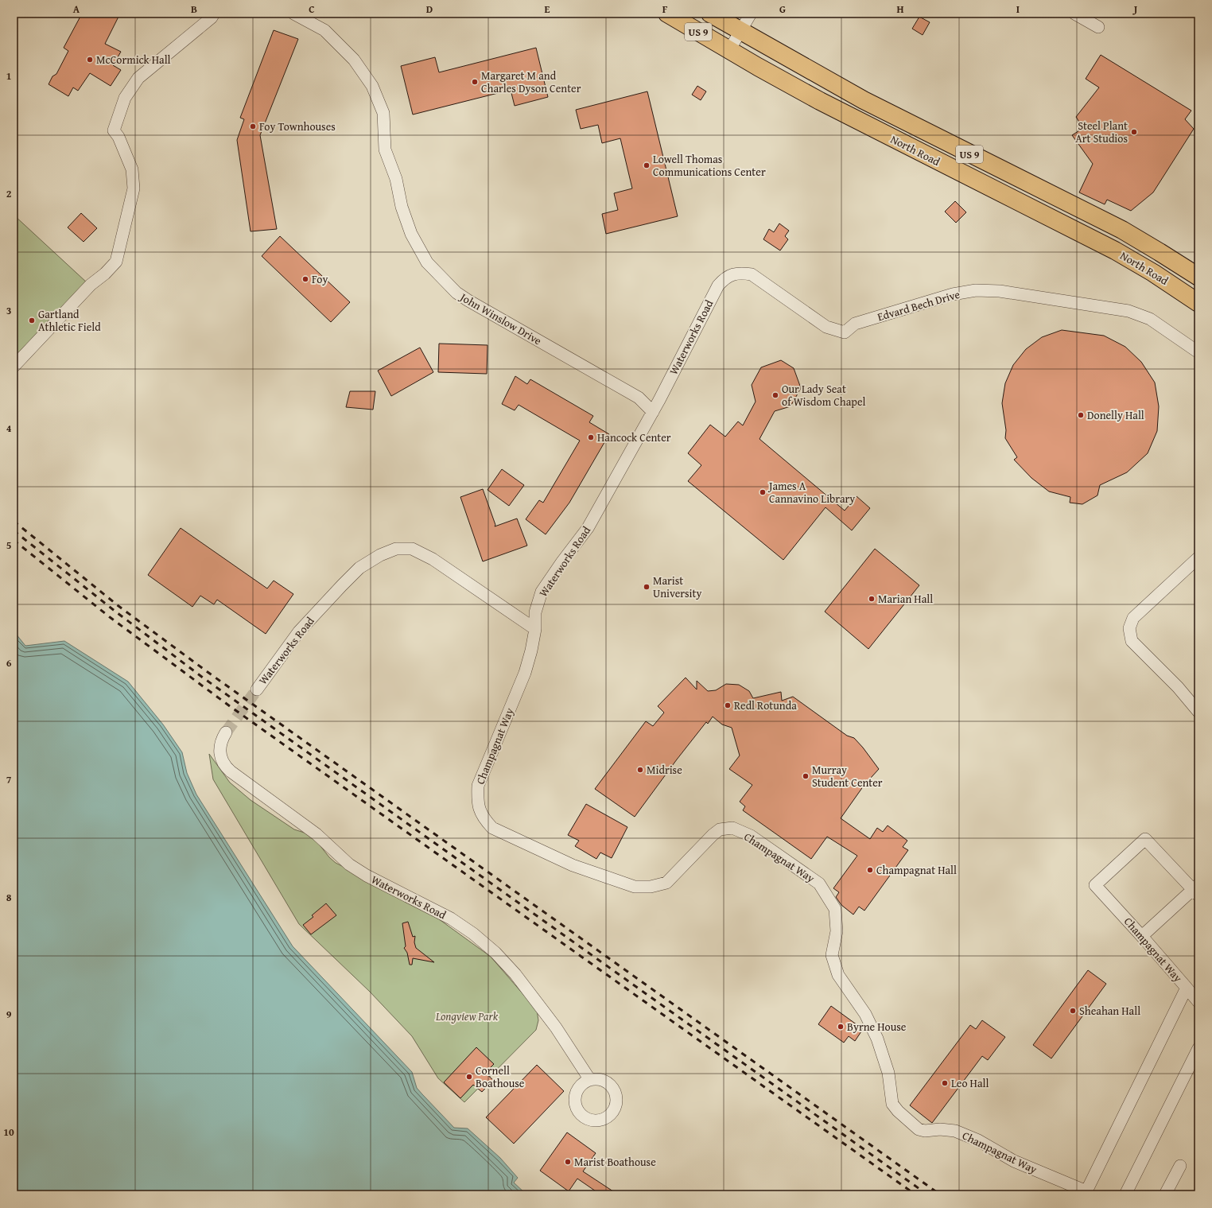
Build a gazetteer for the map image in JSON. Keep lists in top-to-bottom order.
{
  "streets": {
    "highway": ["US 9", "North Road"],
    "street": [
      "Edvard Bech Drive",
      "John Winslow Drive",
      "Waterworks Road",
      "Champagnat Way"
    ]
  },
  "crossings": [
    ["Edvard Bech Drive", "Waterworks Road"],
    ["John Winslow Drive", "Waterworks Road"],
    ["Waterworks Road", "Champagnat Way"]
  ],
  "parks": ["Longview Park"],
  "places": [
    "McCormick Hall",
    "Margaret M and Charles Dyson Center",
    "Foy Townhouses",
    "Steel Plant Art Studios",
    "Lowell Thomas Communications Center",
    "Foy",
    "Gartland Athletic Field",
    "Our Lady Seat of Wisdom Chapel",
    "Donelly Hall",
    "Hancock Center",
    "James A Cannavino Library",
    "Marist University",
    "Marian Hall",
    "Redl Rotunda",
    "Midrise",
    "Murray Student Center",
    "Champagnat Hall",
    "Sheahan Hall",
    "Byrne House",
    "Cornell Boathouse",
    "Leo Hall",
    "Marist Boathouse"
  ],
  "grid": {
    "columns": [
      "A",
      "B",
      "C",
      "D",
      "E",
      "F",
      "G",
      "H",
      "I",
      "J"
    ],
    "rows": [
      "1",
      "2",
      "3",
      "4",
      "5",
      "6",
      "7",
      "8",
      "9",
      "10"
    ]
  }
}
